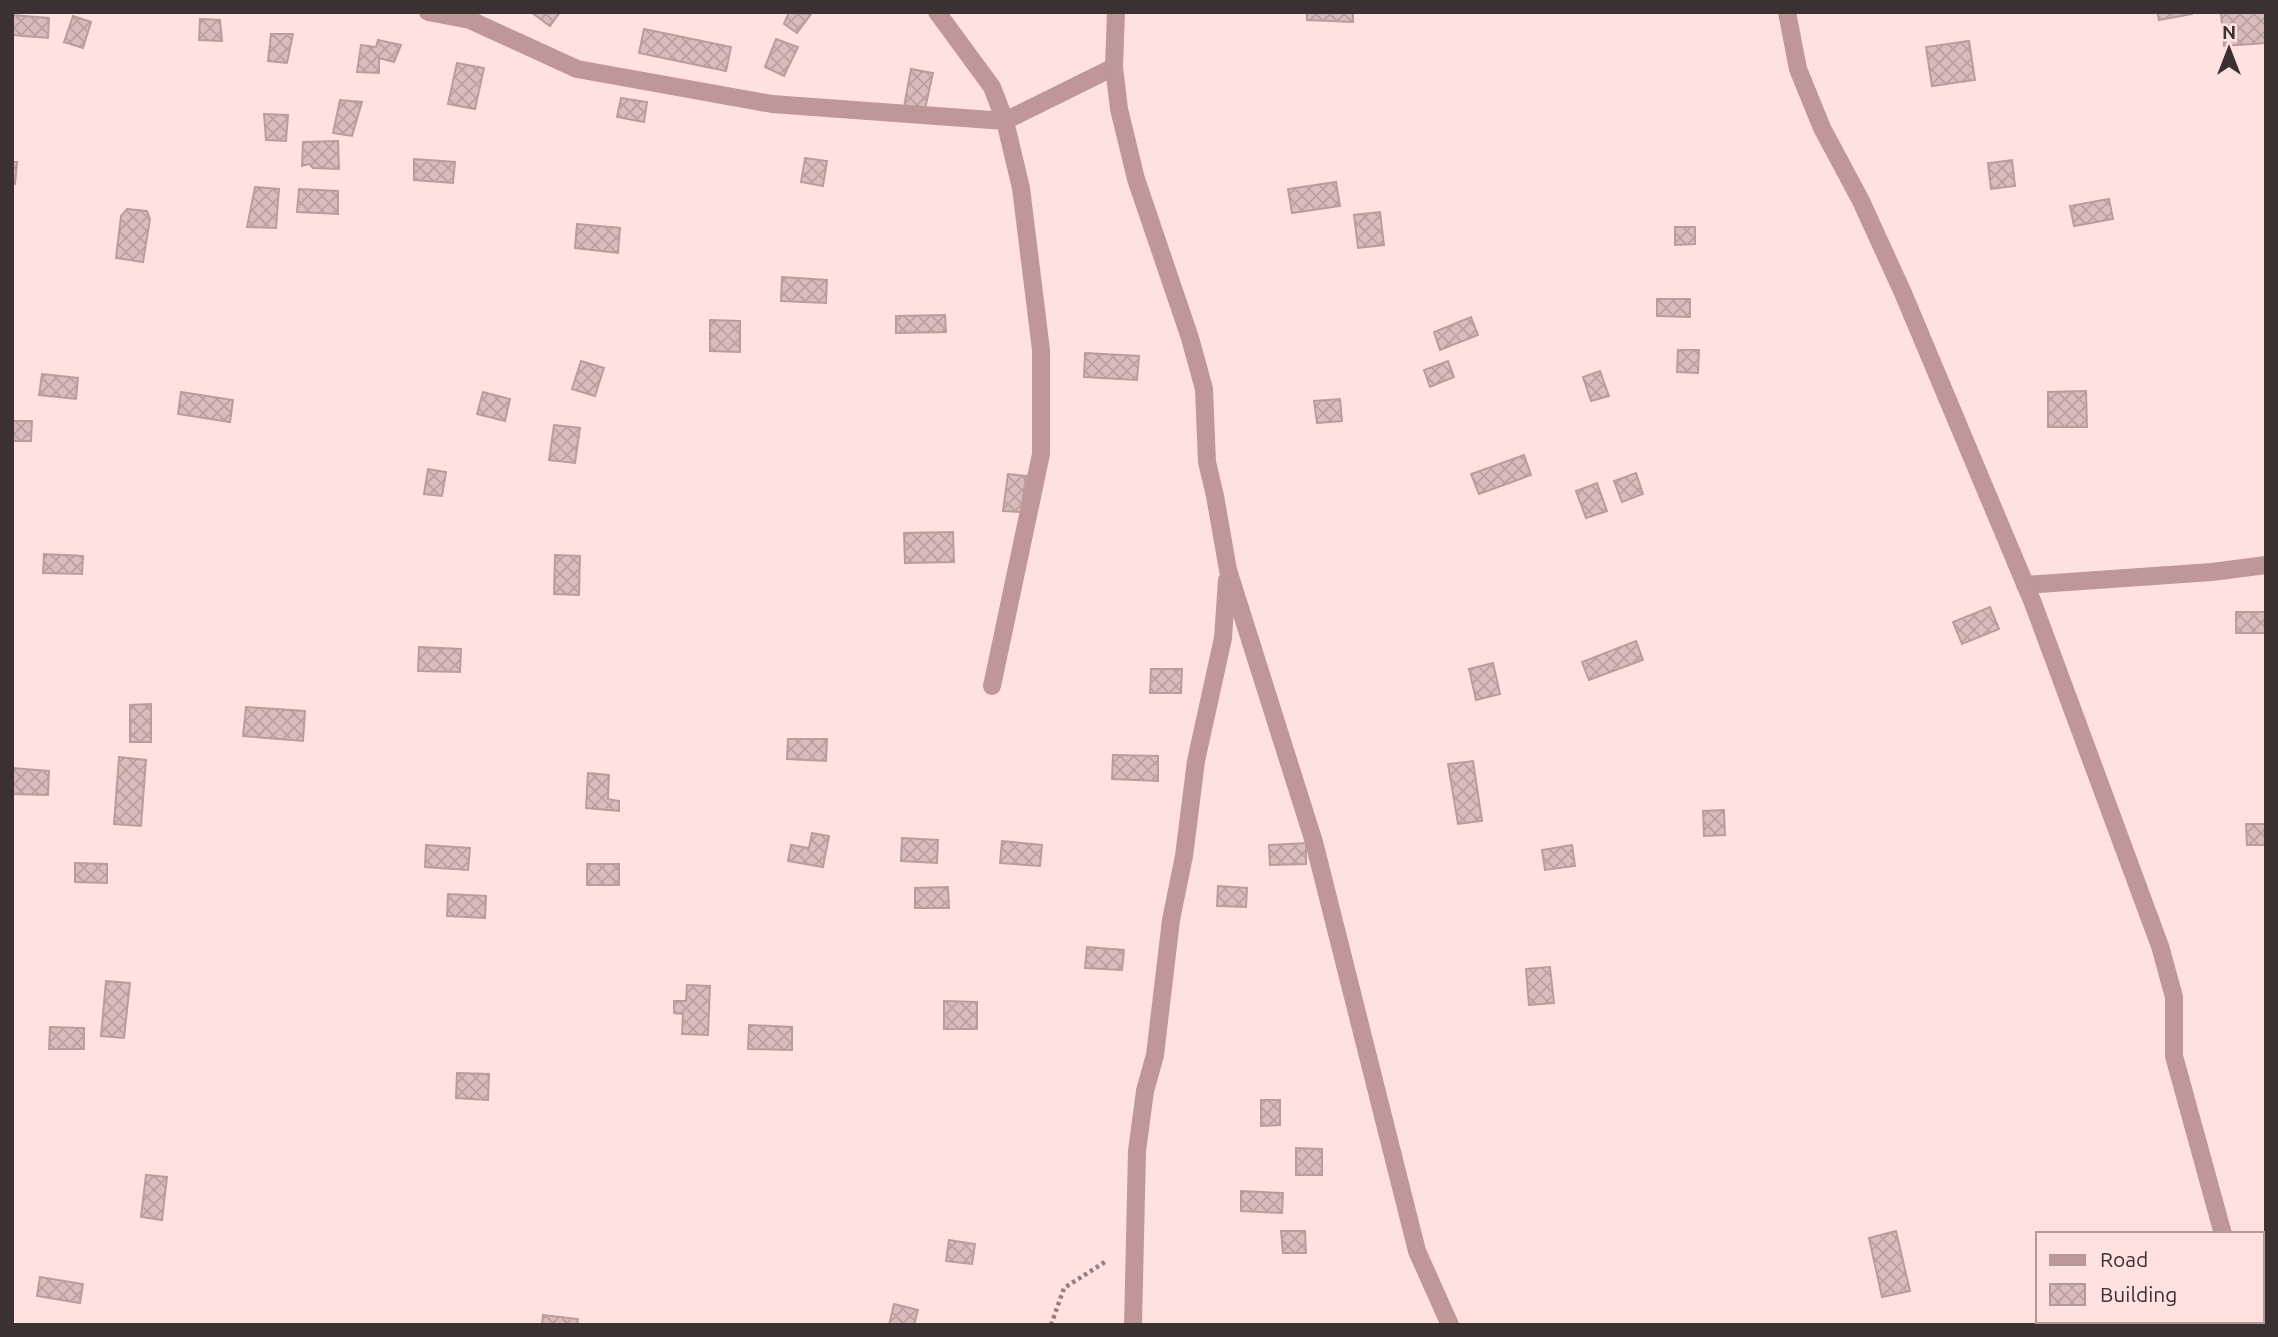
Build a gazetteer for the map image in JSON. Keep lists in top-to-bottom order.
{
  "legend": ["Road", "Building"],
  "north": "top"
}
